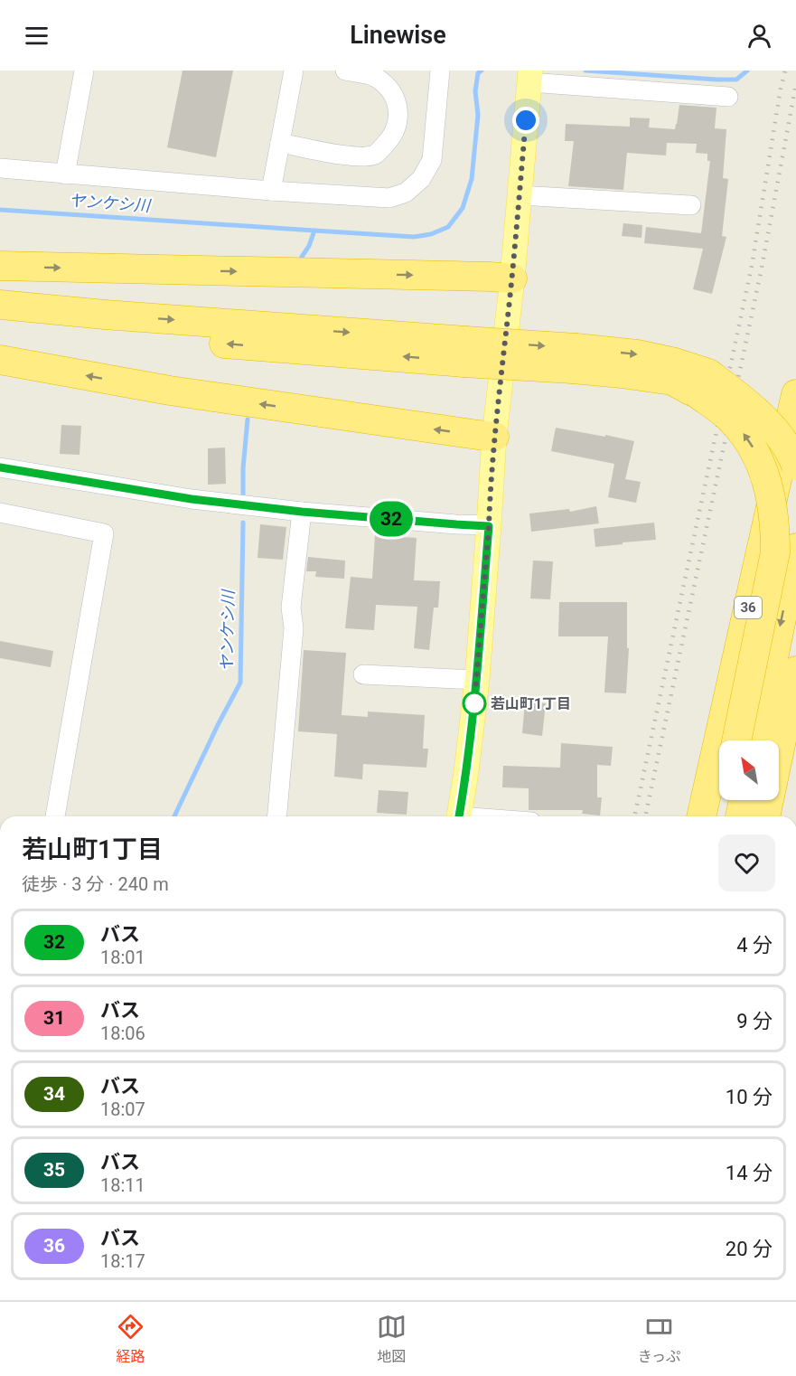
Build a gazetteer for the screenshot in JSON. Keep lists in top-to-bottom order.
{
  "streets": {
    "highway": ["36"]
  },
  "water": ["ヤンケシ川"],
  "places": ["若山町1丁目"],
  "lines": ["bus line 32"],
  "north": "top left",
  "page": {
    "header": "Linewise",
    "on_map": "32",
    "heading": ["若山町1丁目", "徒歩 · 3 分 · 240 m"],
    "list": [
      {
        "mark": "32",
        "name": "バス",
        "note": "18:01",
        "value": "4 分"
      },
      {
        "mark": "31",
        "name": "バス",
        "note": "18:06",
        "value": "9 分"
      },
      {
        "mark": "34",
        "name": "バス",
        "note": "18:07",
        "value": "10 分"
      },
      {
        "mark": "35",
        "name": "バス",
        "note": "18:11",
        "value": "14 分"
      },
      {
        "mark": "36",
        "name": "バス",
        "note": "18:17",
        "value": "20 分"
      }
    ],
    "tabs": ["経路", "地図", "きっぷ"]
  }
}
